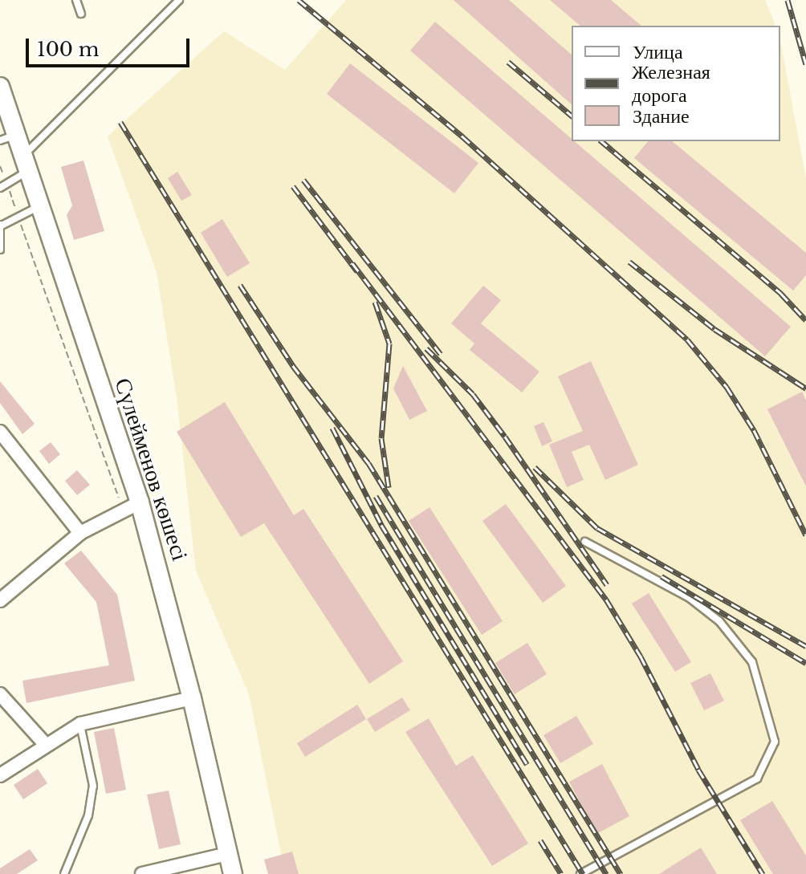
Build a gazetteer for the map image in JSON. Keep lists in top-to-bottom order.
{
  "streets": {
    "street": ["Сүлейменов көшесі"]
  },
  "legend": ["Улица", "Железная дорога", "Здание"],
  "scale_bar": "100 m"
}
